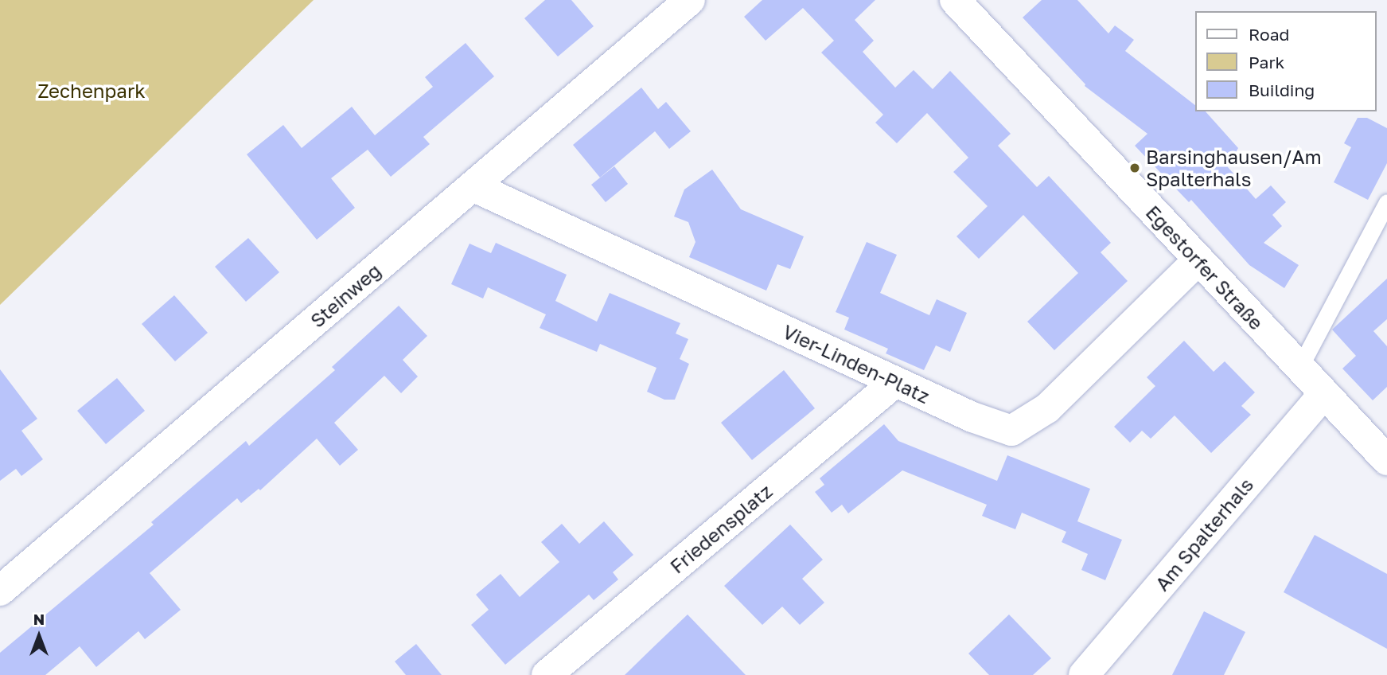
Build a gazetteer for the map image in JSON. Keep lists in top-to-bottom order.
{
  "streets": {
    "street": [
      "Egestorfer Straße",
      "Steinweg",
      "Vier-Linden-Platz",
      "Friedensplatz",
      "Am Spalterhals"
    ]
  },
  "crossings": [
    ["Egestorfer Straße", "Vier-Linden-Platz"],
    ["Egestorfer Straße", "Am Spalterhals"],
    ["Steinweg", "Vier-Linden-Platz"],
    ["Vier-Linden-Platz", "Friedensplatz"]
  ],
  "parks": ["Zechenpark"],
  "places": ["Barsinghausen/Am Spalterhals"],
  "legend": ["Road", "Park", "Building"],
  "north": "top"
}
